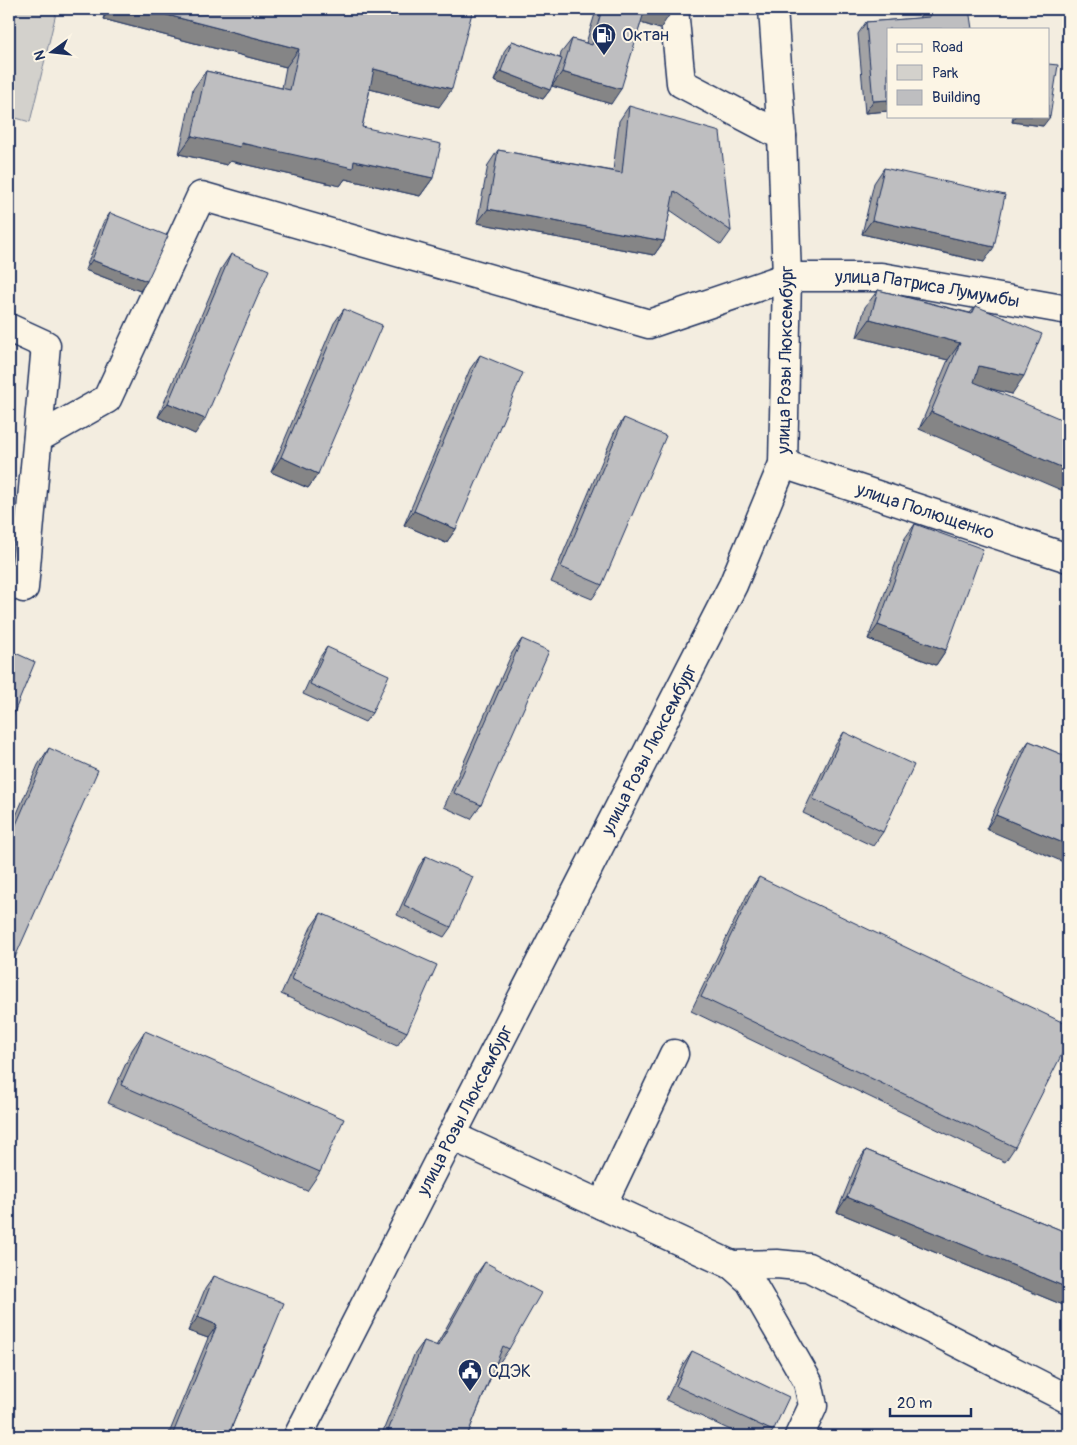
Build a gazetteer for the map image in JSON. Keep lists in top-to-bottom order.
{
  "streets": {
    "main road": ["улица Патриса Лумумбы", "улица Розы Люксембург", "улица Полющенко"]
  },
  "crossings": [
    ["улица Патриса Лумумбы", "улица Розы Люксембург"],
    ["улица Розы Люксембург", "улица Полющенко"]
  ],
  "places": {
    "fuel station": ["Октан"],
    "public building": ["СДЭК"]
  },
  "legend": ["Road", "Park", "Building"],
  "scale_bar": "20 m",
  "north": "left"
}
